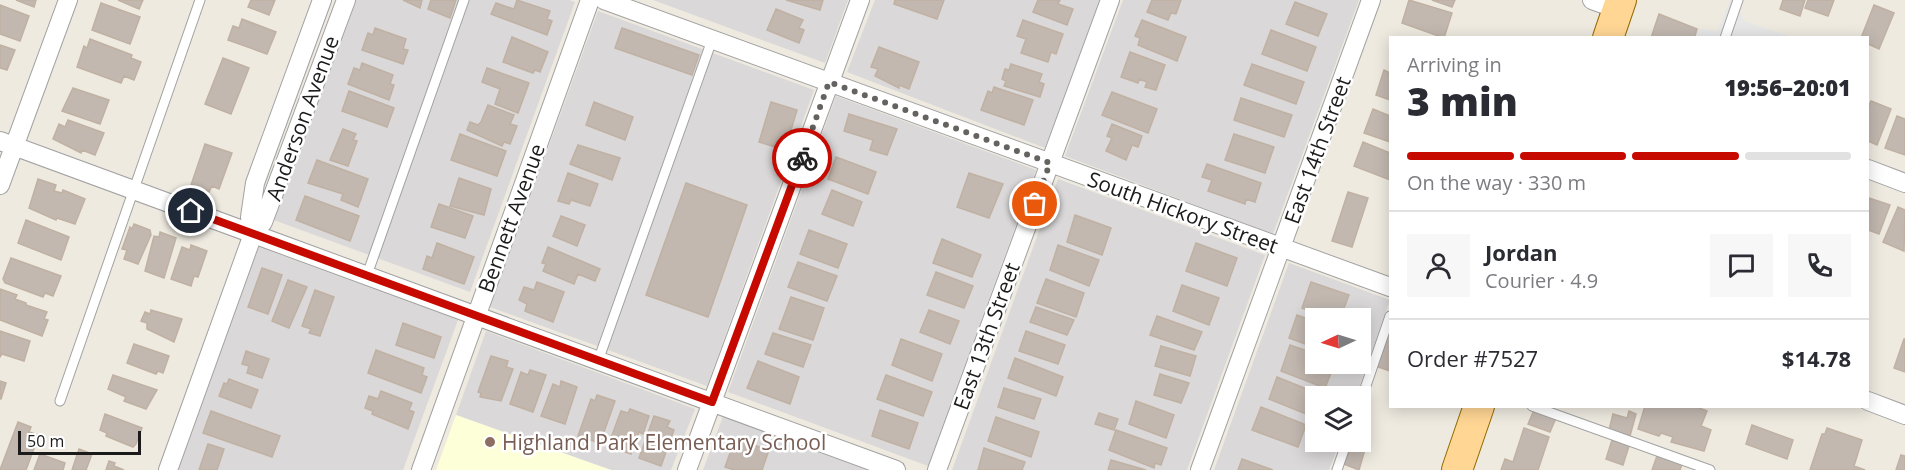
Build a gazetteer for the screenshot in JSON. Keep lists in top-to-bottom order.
{
  "streets": {
    "street": [
      "Anderson Avenue",
      "East 14th Street",
      "South Hickory Street",
      "Bennett Avenue",
      "East 13th Street"
    ]
  },
  "crossings": [
    ["East 14th Street", "South Hickory Street"],
    ["South Hickory Street", "East 13th Street"]
  ],
  "places": ["Highland Park Elementary School"],
  "scale_bar": "50 m",
  "north": "left",
  "page": {
    "heading": ["3 min", "Arriving in", "19:56–20:01"],
    "panel": [
      "Jordan",
      "Courier · 4.9",
      "Order #7527",
      "$14.78"
    ],
    "bar": "On the way · 330 m",
    "scale": "50 m"
  }
}
